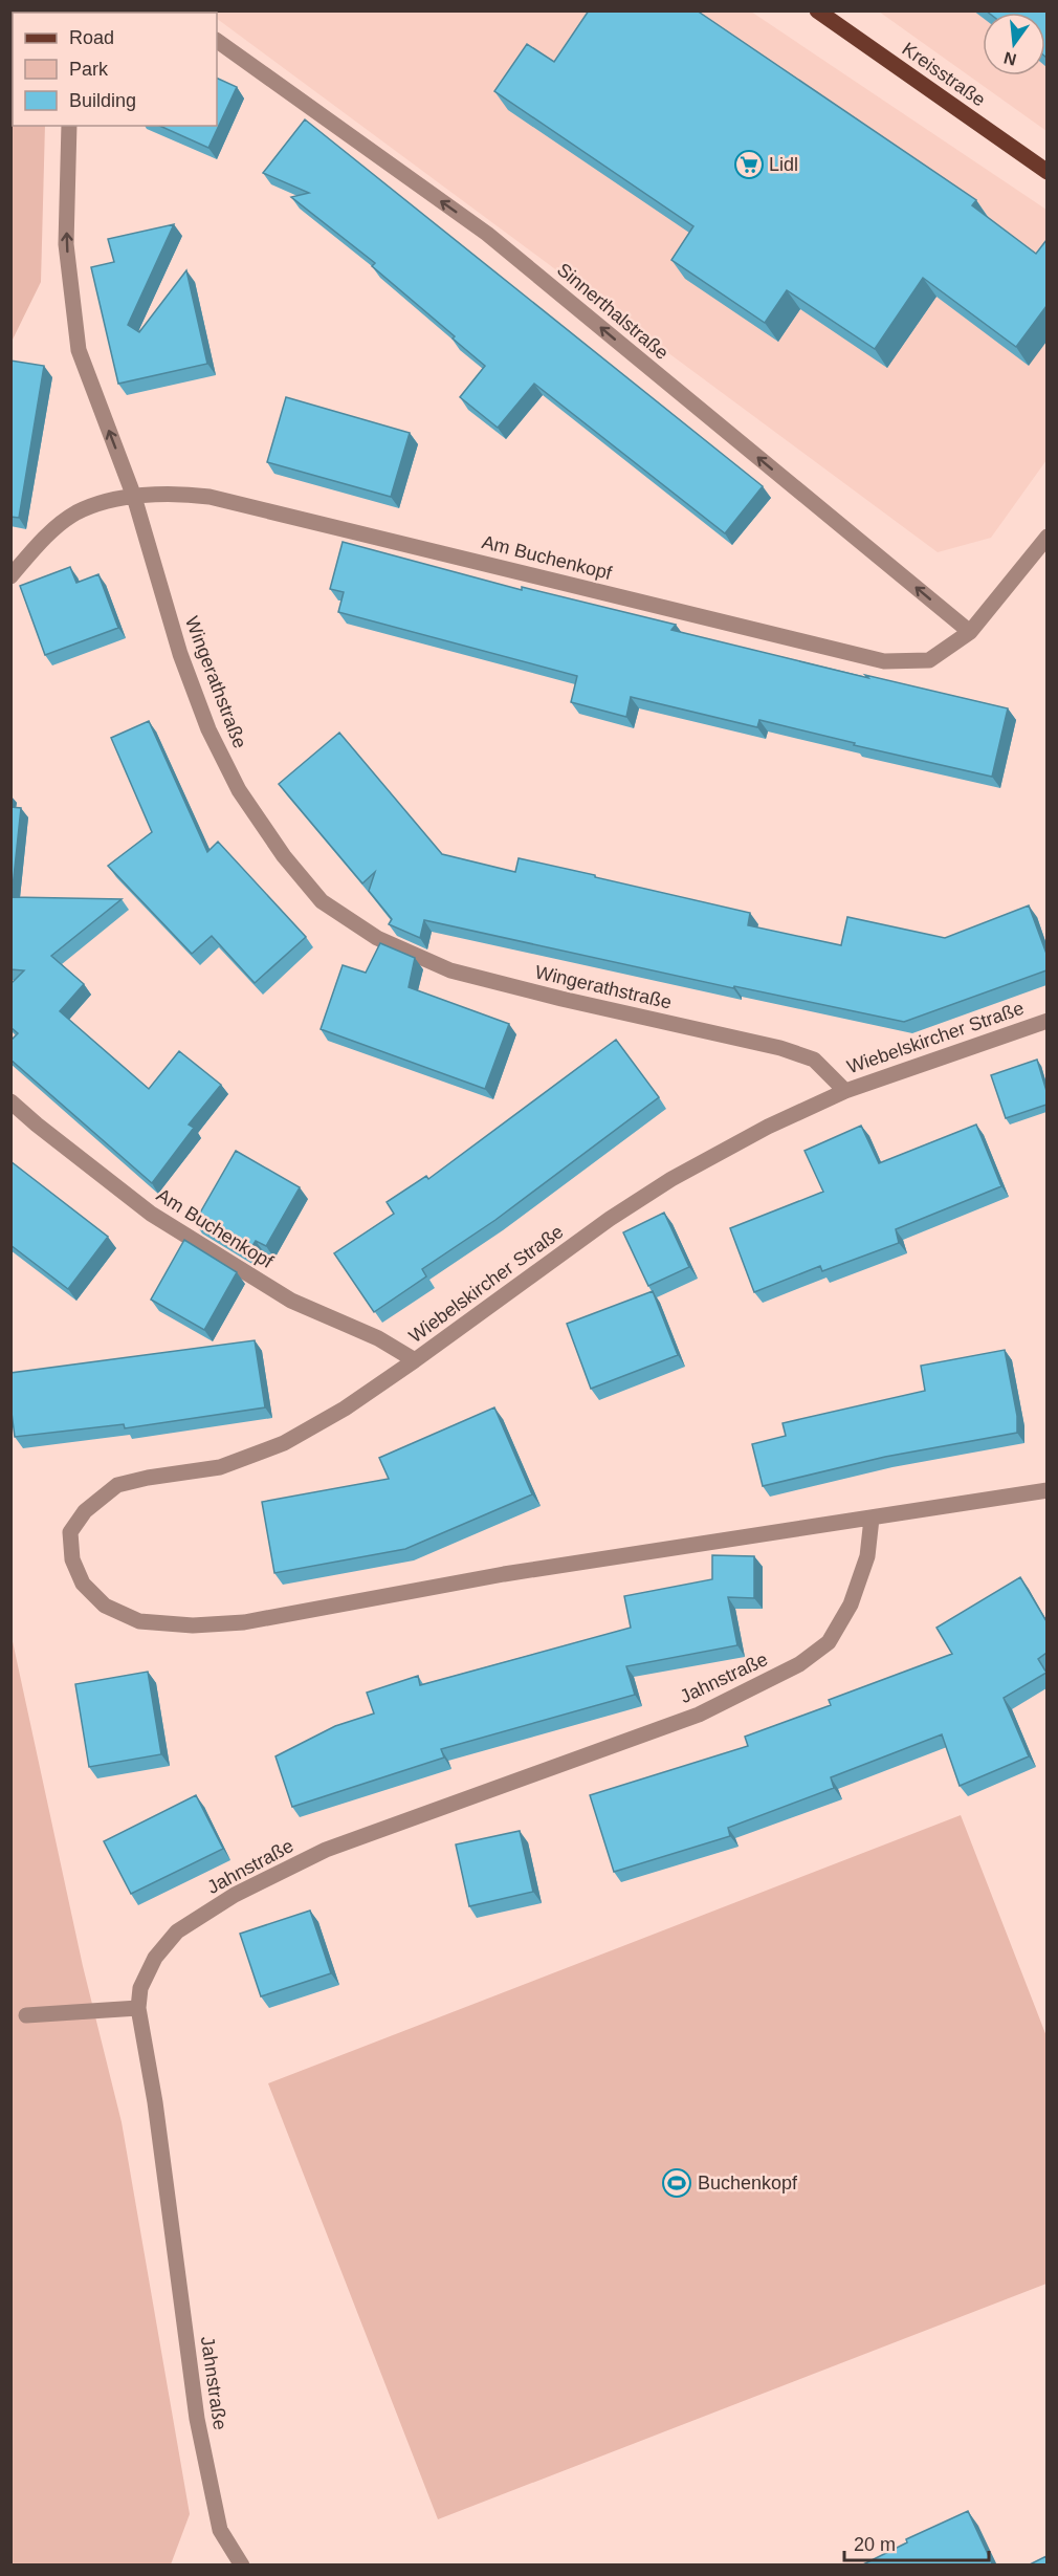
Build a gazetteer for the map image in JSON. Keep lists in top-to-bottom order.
{
  "streets": {
    "main road": ["Kreisstraße"],
    "street": [
      "Sinnerthalstraße",
      "Am Buchenkopf",
      "Wingerathstraße",
      "Wiebelskircher Straße",
      "Jahnstraße"
    ]
  },
  "crossings": [
    ["Sinnerthalstraße", "Am Buchenkopf"],
    ["Am Buchenkopf", "Wingerathstraße"],
    ["Am Buchenkopf", "Wiebelskircher Straße"],
    ["Wingerathstraße", "Wiebelskircher Straße"],
    ["Wiebelskircher Straße", "Jahnstraße"]
  ],
  "one_way": ["Sinnerthalstraße"],
  "places": {
    "supermarket": ["Lidl"],
    "sports": ["Buchenkopf"]
  },
  "legend": ["Road", "Park", "Building"],
  "scale_bar": "20 m",
  "north": "bottom"
}
